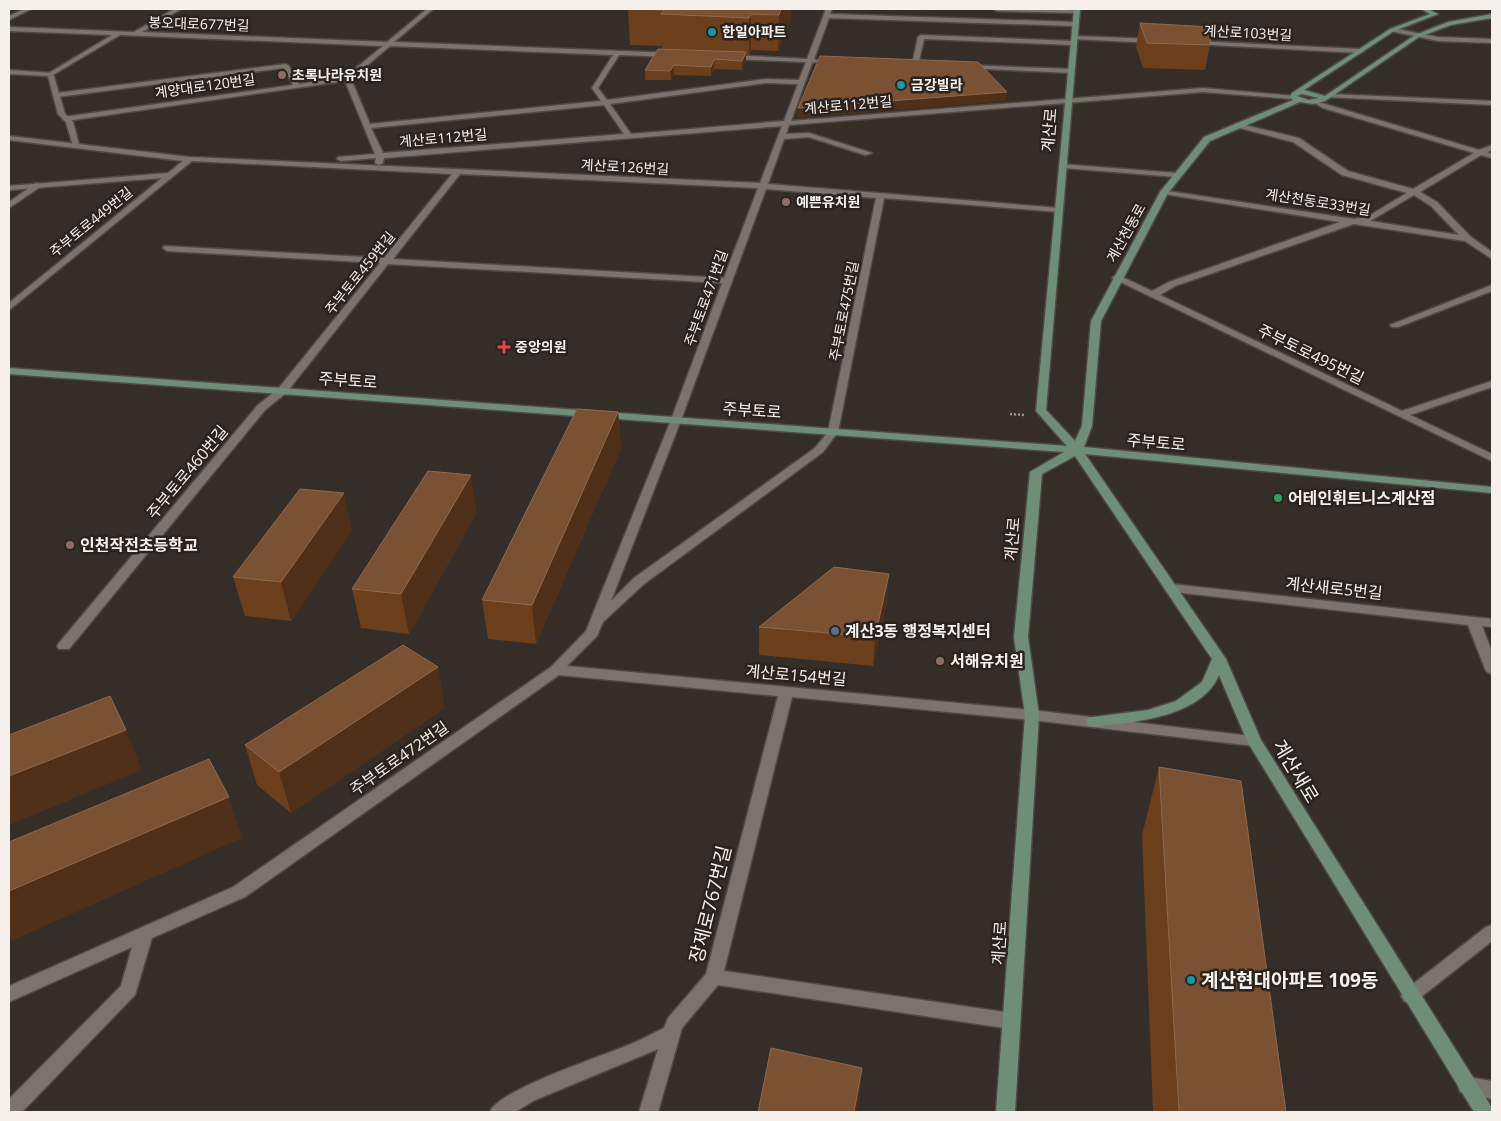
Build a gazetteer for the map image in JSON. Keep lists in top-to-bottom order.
{
  "streets": {
    "street": [
      "봉오대로677번길",
      "계산로103번길",
      "계양대로120번길",
      "계산로112번길",
      "계산로",
      "계산로126번길",
      "계산천동로33번길",
      "주부토로449번길",
      "계산천동로",
      "주부토로459번길",
      "주부토로471번길",
      "주부토로475번길",
      "주부토로495번길",
      "주부토로",
      "주부토로460번길",
      "계산새로5번길",
      "계산로154번길",
      "주부토로472번길",
      "계산새로",
      "장제로767번길"
    ]
  },
  "crossings": [
    ["계산로103번길", "계산천동로"],
    ["계산로112번길", "계산로"],
    ["계산로112번길", "계산로126번길"],
    ["계산로112번길", "계산천동로"],
    ["계산로112번길", "주부토로471번길"],
    ["계산로", "계산로126번길"],
    ["계산로", "계산천동로"],
    ["계산로", "주부토로"],
    ["계산로", "계산로154번길"],
    ["계산로", "계산새로"],
    ["계산로126번길", "주부토로449번길"],
    ["계산로126번길", "주부토로459번길"],
    ["계산로126번길", "주부토로471번길"],
    ["계산로126번길", "주부토로475번길"],
    ["계산천동로33번길", "계산천동로"],
    ["계산천동로", "주부토로495번길"],
    ["계산천동로", "주부토로"],
    ["계산천동로", "계산새로"],
    ["주부토로459번길", "주부토로"],
    ["주부토로459번길", "주부토로460번길"],
    ["주부토로471번길", "주부토로"],
    ["주부토로471번길", "주부토로472번길"],
    ["주부토로475번길", "주부토로"],
    ["주부토로", "주부토로460번길"],
    ["주부토로", "주부토로472번길"],
    ["주부토로", "계산새로"],
    ["계산새로5번길", "계산새로"],
    ["계산로154번길", "주부토로472번길"],
    ["계산로154번길", "계산새로"],
    ["계산로154번길", "장제로767번길"]
  ],
  "places": {
    "other": [
      "한일아파트",
      "초록나라유치원",
      "금강빌라",
      "예쁜유치원",
      "어테인휘트니스계산점",
      "인천작전초등학교",
      "계산3동 행정복지센터",
      "서해유치원",
      "계산현대아파트 109동"
    ],
    "health": ["중앙의원"]
  }
}
